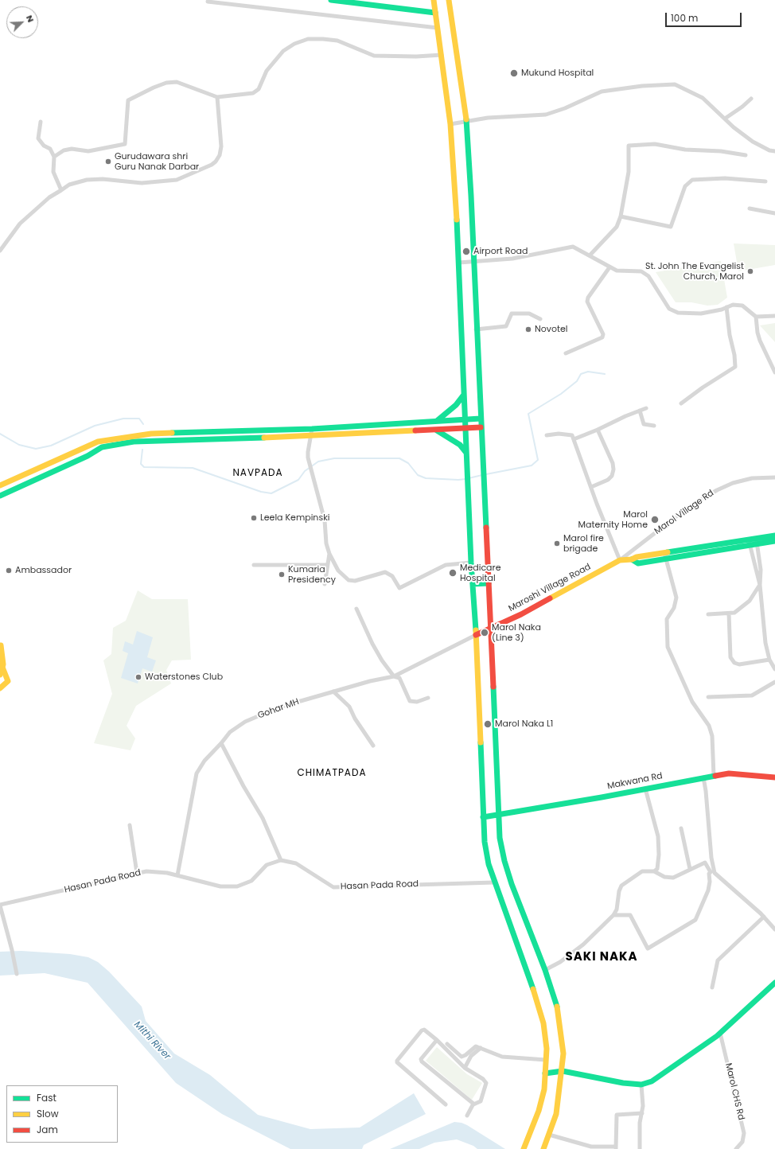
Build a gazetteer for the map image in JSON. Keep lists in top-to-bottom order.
{
  "streets": {
    "main road": ["Maroshi Village Road", "Makwana Rd"],
    "street": [
      "Marol Village Rd",
      "Gohar MH",
      "Hasan Pada Road",
      "Marol CHS Rd"
    ]
  },
  "crossings": [
    ["Marol Village Rd", "Maroshi Village Road"],
    ["Maroshi Village Road", "Gohar MH"],
    ["Gohar MH", "Hasan Pada Road"]
  ],
  "districts": ["NAVPADA", "CHIMATPADA", "SAKI NAKA"],
  "water": ["Mithi River"],
  "places": [
    "Mukund Hospital",
    "Gurudawara shri Guru Nanak Darbar",
    "Airport Road",
    "St. John The Evangelist Church, Marol",
    "Novotel",
    "Leela Kempinski",
    "Marol Maternity Home",
    "Marol fire brigade",
    "Ambassador",
    "Medicare Hospital",
    "Kumaria Presidency",
    "Marol Naka (Line 3)",
    "Waterstones Club",
    "Marol Naka L1"
  ],
  "legend": ["Fast", "Slow", "Jam"],
  "scale_bar": "100 m",
  "north": "top right"
}
